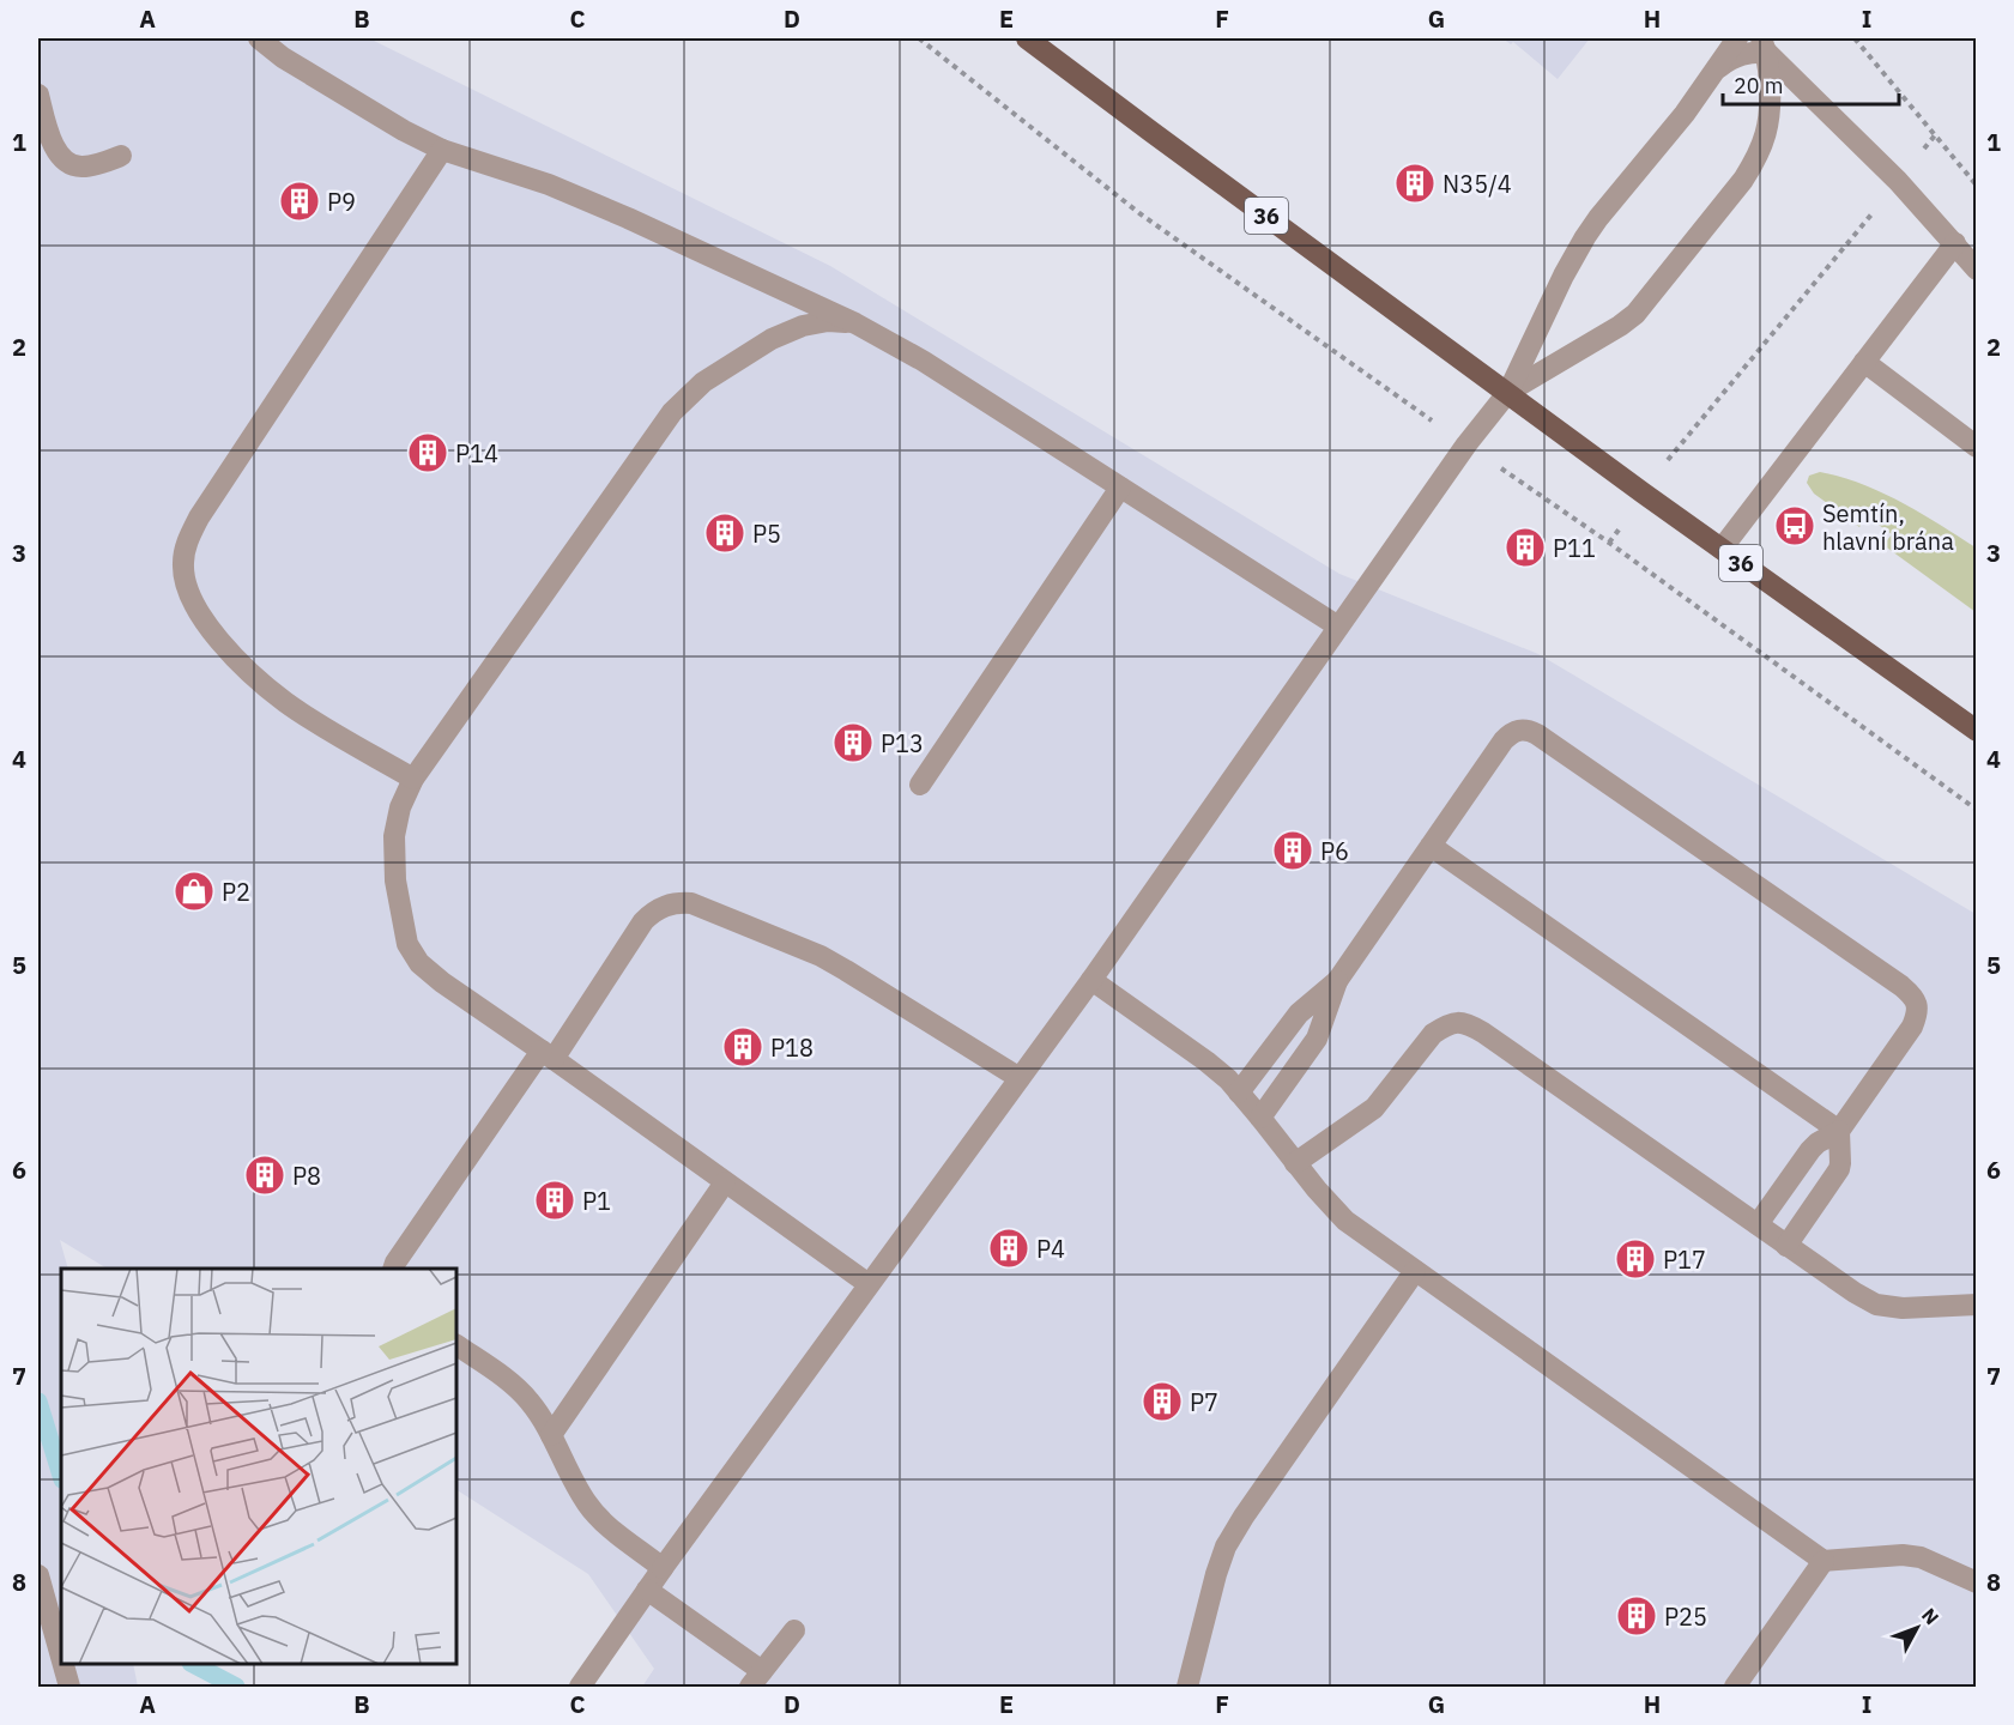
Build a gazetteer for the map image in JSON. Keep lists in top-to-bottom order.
{
  "streets": {
    "main road": ["36"]
  },
  "places": {
    "building": [
      "N35/4",
      "P9",
      "P14",
      "P5",
      "P11",
      "P13",
      "P6",
      "P18",
      "P8",
      "P1",
      "P4",
      "P17",
      "P7",
      "P25"
    ],
    "bus stop": ["Semtín, hlavní brána"],
    "shop": ["P2"]
  },
  "scale_bar": "20 m",
  "north": "top right",
  "grid": {
    "columns": [
      "A",
      "B",
      "C",
      "D",
      "E",
      "F",
      "G",
      "H",
      "I"
    ],
    "rows": [
      "1",
      "2",
      "3",
      "4",
      "5",
      "6",
      "7",
      "8"
    ]
  }
}
